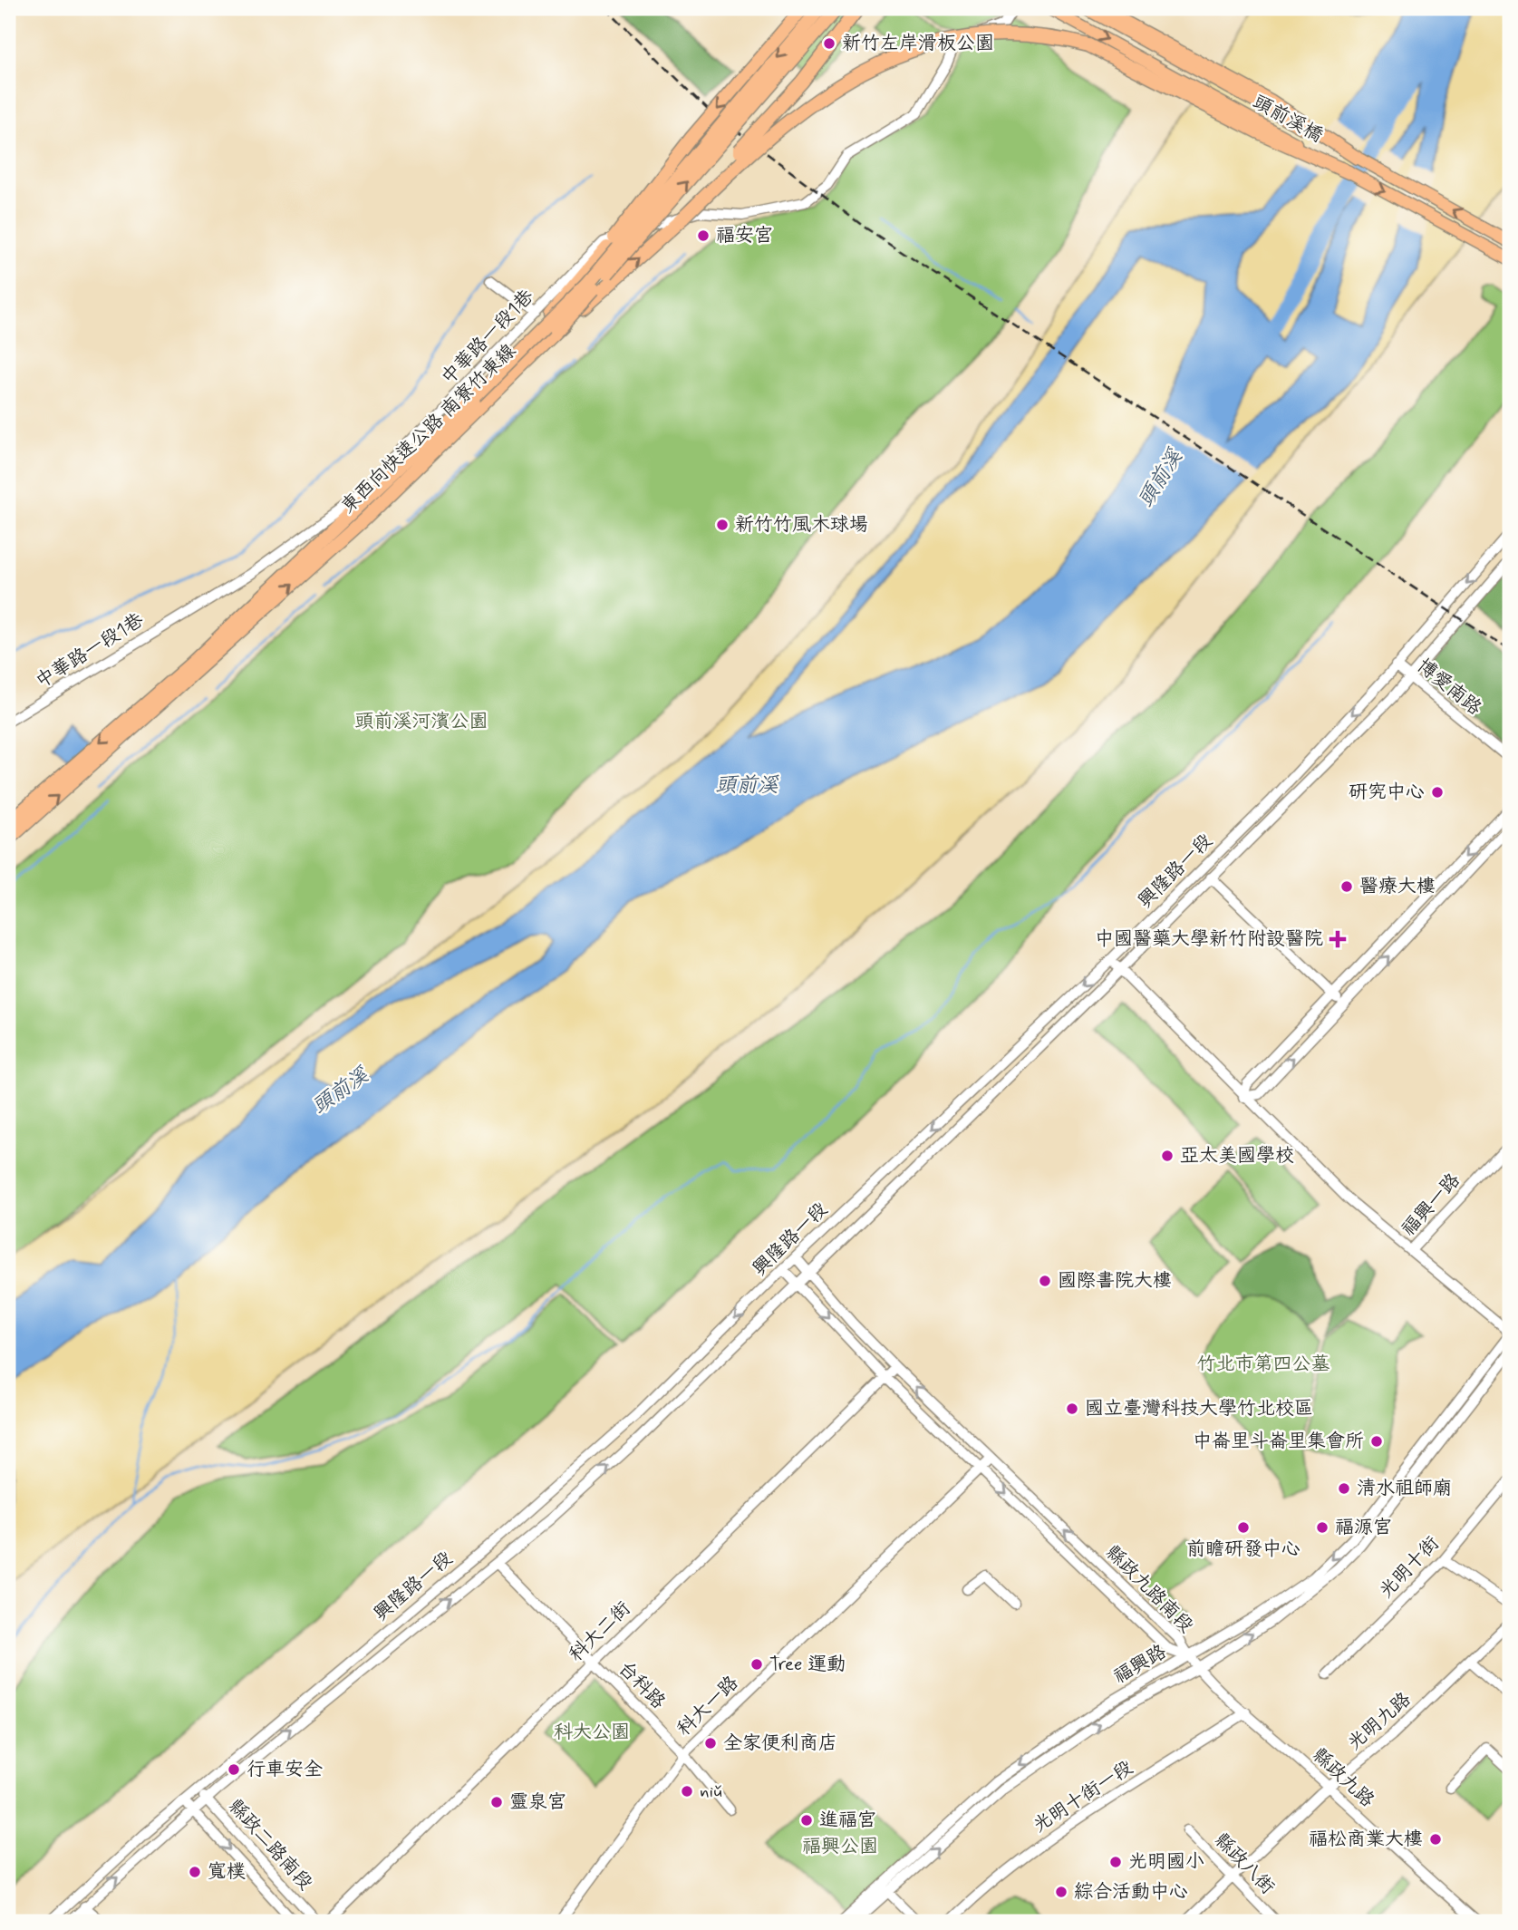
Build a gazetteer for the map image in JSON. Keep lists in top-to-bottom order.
{
  "streets": {
    "highway": ["東西向快速公路 南寮竹東線"],
    "main road": ["頭前溪橋"],
    "street": [
      "中華路一段1巷",
      "博愛南路",
      "興隆路一段",
      "福興一路",
      "光明十街",
      "縣政九路南段",
      "科大二街",
      "福興路",
      "台科路",
      "科大一路",
      "光明九路",
      "縣政九路",
      "光明十街一段",
      "縣政二路南段",
      "縣政八街"
    ]
  },
  "crossings": [
    ["博愛南路", "興隆路一段"],
    ["興隆路一段", "縣政九路南段"],
    ["興隆路一段", "台科路"],
    ["興隆路一段", "縣政二路南段"],
    ["福興一路", "福興路"],
    ["縣政九路南段", "科大二街"],
    ["縣政九路南段", "福興路"],
    ["縣政九路南段", "科大一路"],
    ["縣政九路南段", "縣政九路"],
    ["科大二街", "台科路"],
    ["福興路", "縣政九路"],
    ["台科路", "科大一路"],
    ["光明九路", "縣政九路"],
    ["光明九路", "縣政八街"],
    ["縣政九路", "光明十街一段"]
  ],
  "water": ["頭前溪"],
  "parks": [
    "頭前溪河濱公園",
    "竹北市第四公墓",
    "科大公園",
    "福興公園"
  ],
  "places": {
    "other": [
      "新竹左岸滑板公園",
      "福安宮",
      "新竹竹風木球場",
      "研究中心",
      "醫療大樓",
      "亞太美國學校",
      "國際書院大樓",
      "國立臺灣科技大學竹北校區",
      "中崙里斗崙里集會所",
      "清水祖師廟",
      "前瞻研發中心",
      "福源宮",
      "Tree 運動",
      "全家便利商店",
      "行車安全",
      "niǔ",
      "靈泉宮",
      "進福宮",
      "福松商業大樓",
      "光明國小",
      "寬樸",
      "綜合活動中心"
    ],
    "health": ["中國醫藥大學新竹附設醫院"]
  }
}
